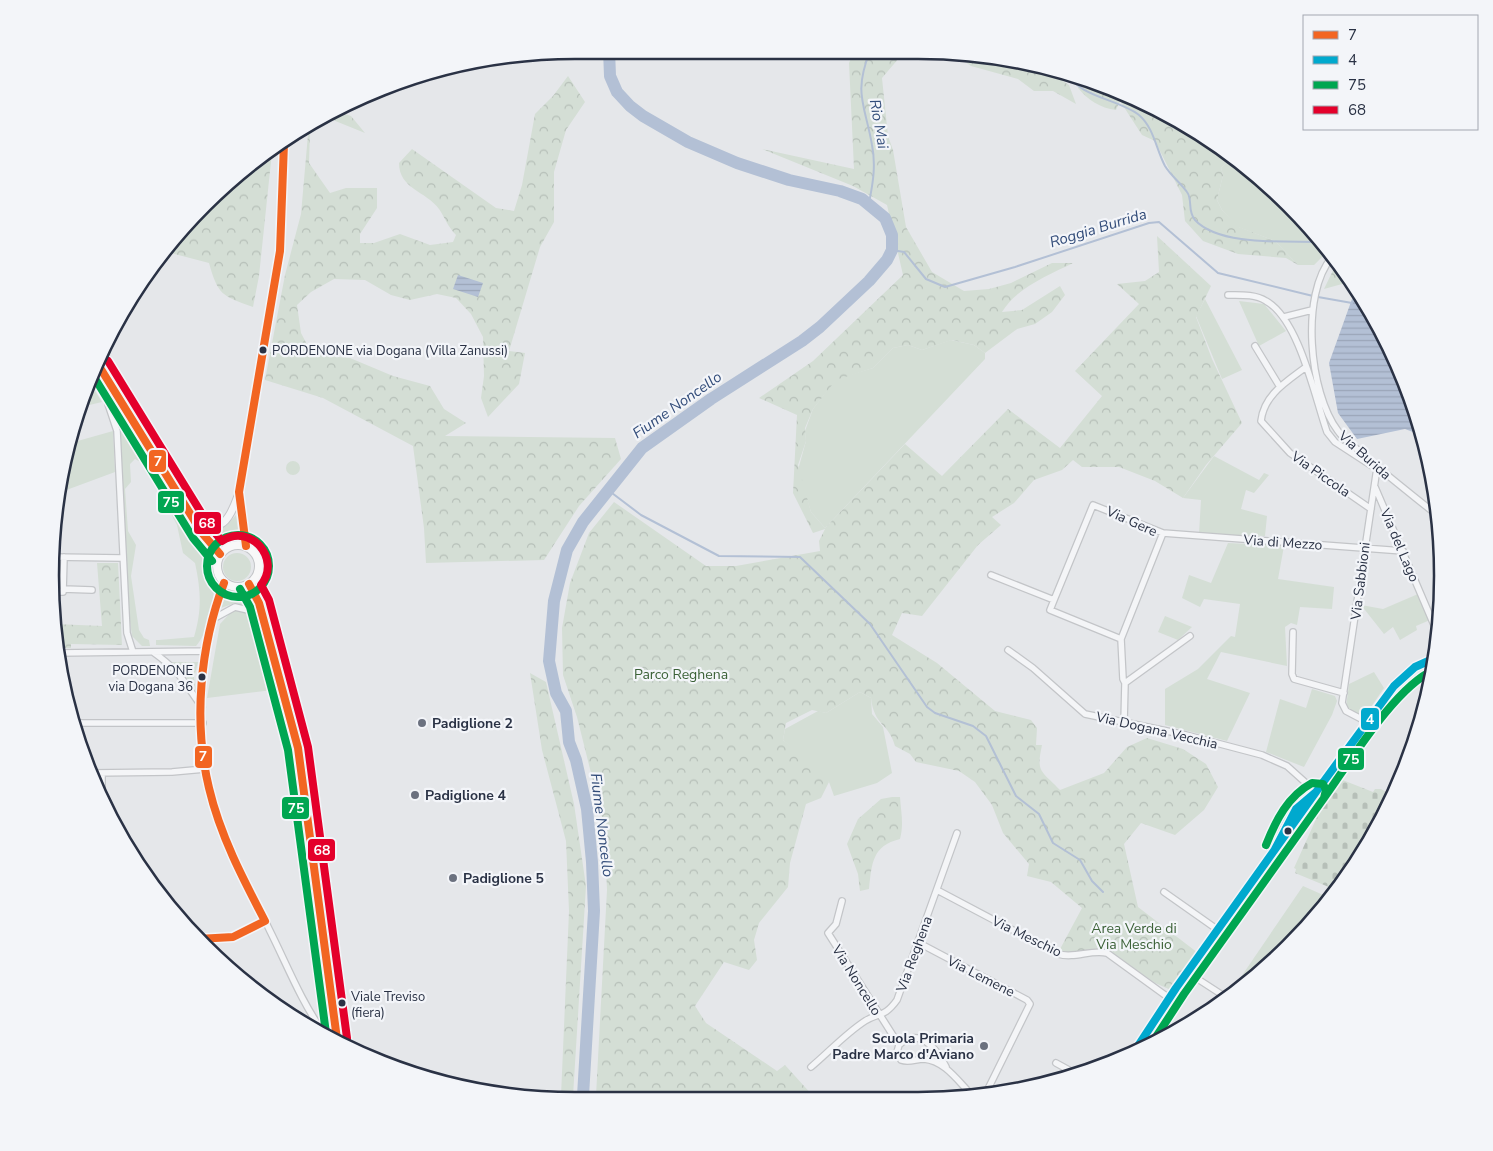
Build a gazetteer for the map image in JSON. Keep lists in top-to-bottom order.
{
  "streets": {
    "street": [
      "Via Burida",
      "Via Piccola",
      "Via Gere",
      "Via di Mezzo",
      "Via del Lago",
      "Via Sabbioni",
      "Via Dogana Vecchia",
      "Via Meschio",
      "Via Reghena",
      "Via Lemene",
      "Via Noncello"
    ]
  },
  "crossings": [
    ["Via Burida", "Via Sabbioni"],
    ["Via Piccola", "Via Sabbioni"],
    ["Via Gere", "Via di Mezzo"],
    ["Via Gere", "Via Dogana Vecchia"],
    ["Via di Mezzo", "Via del Lago"],
    ["Via di Mezzo", "Via Sabbioni"],
    ["Via del Lago", "Via Sabbioni"],
    ["Via Meschio", "Via Reghena"],
    ["Via Reghena", "Via Lemene"],
    ["Via Reghena", "Via Noncello"]
  ],
  "water": ["Rio Mai", "Roggia Burrida", "Fiume Noncello"],
  "parks": ["Parco Reghena", "Area Verde di Via Meschio"],
  "places": [
    "PORDENONE via Dogana (Villa Zanussi)",
    "PORDENONE via Dogana 36",
    "Padiglione 2",
    "Padiglione 4",
    "Padiglione 5",
    "Viale Treviso (fiera)",
    "Scuola Primaria Padre Marco d'Aviano"
  ],
  "lines": [
    "transit line 7",
    "transit line 68",
    "transit line 75",
    "transit line 4"
  ],
  "legend": [
    "7",
    "4",
    "75",
    "68"
  ]
}
